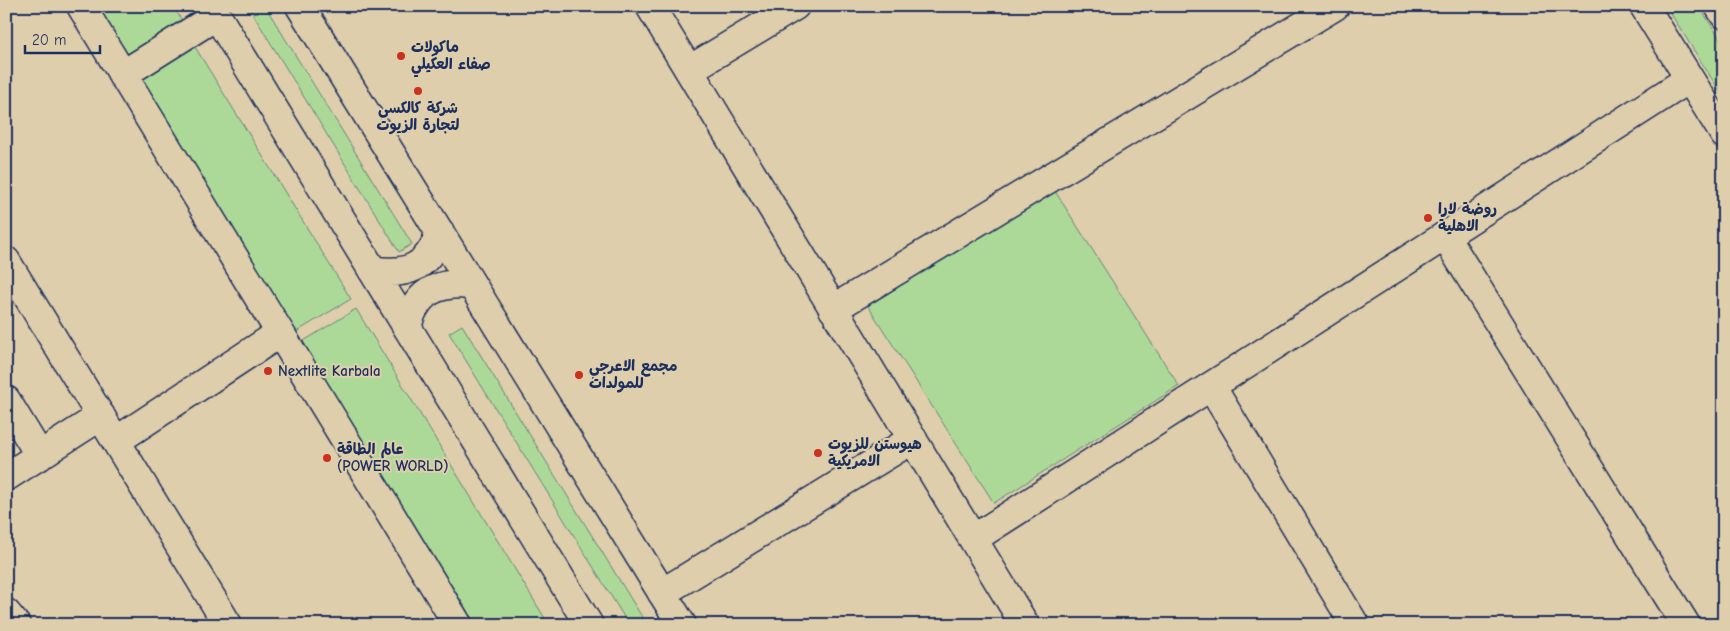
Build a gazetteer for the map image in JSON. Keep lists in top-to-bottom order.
{
  "places": [
    "ماكولات صفاء العكيلي",
    "شركة كالكسي لتجارة الزيوت",
    "روضة لارا الاهلية",
    "Nextlite Karbala",
    "مجمع الاعرجي للمولدات",
    "هيوستن للزيوت الامريكية",
    "عالم الطاقة (POWER WORLD)"
  ],
  "scale_bar": "20 m"
}
